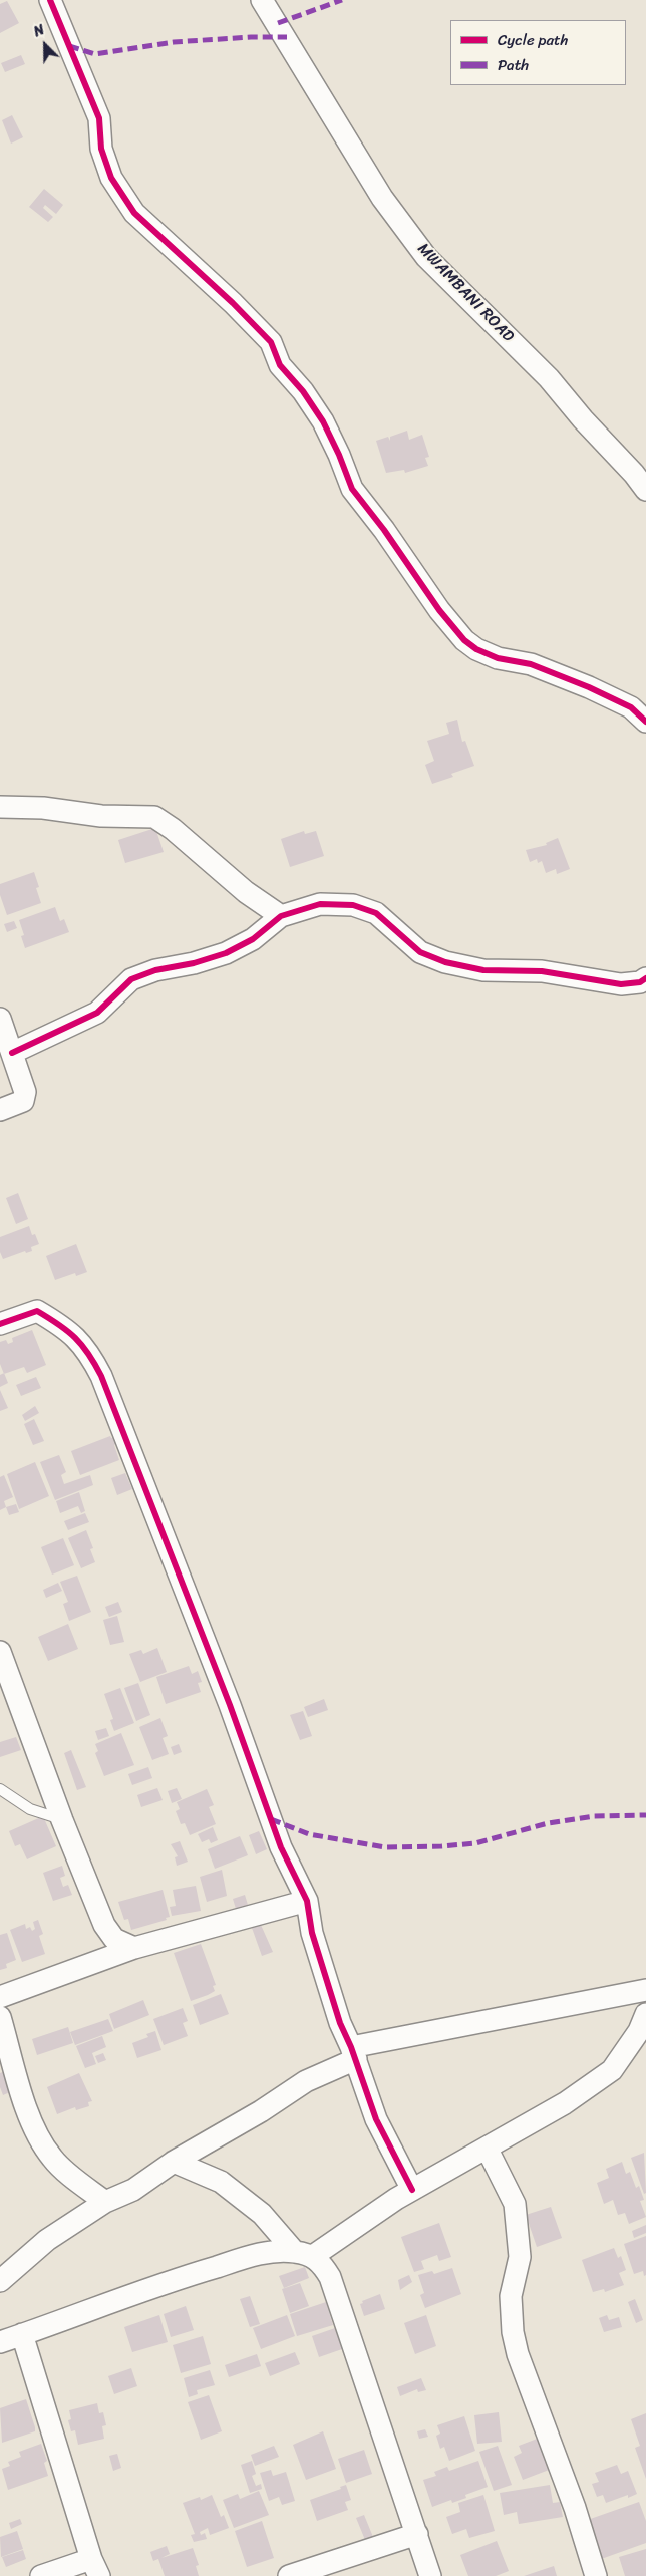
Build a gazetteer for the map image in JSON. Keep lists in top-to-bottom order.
{
  "streets": {
    "street": ["MWAMBANI ROAD"]
  },
  "legend": ["Cycle path", "Path"],
  "north": "top left"
}
